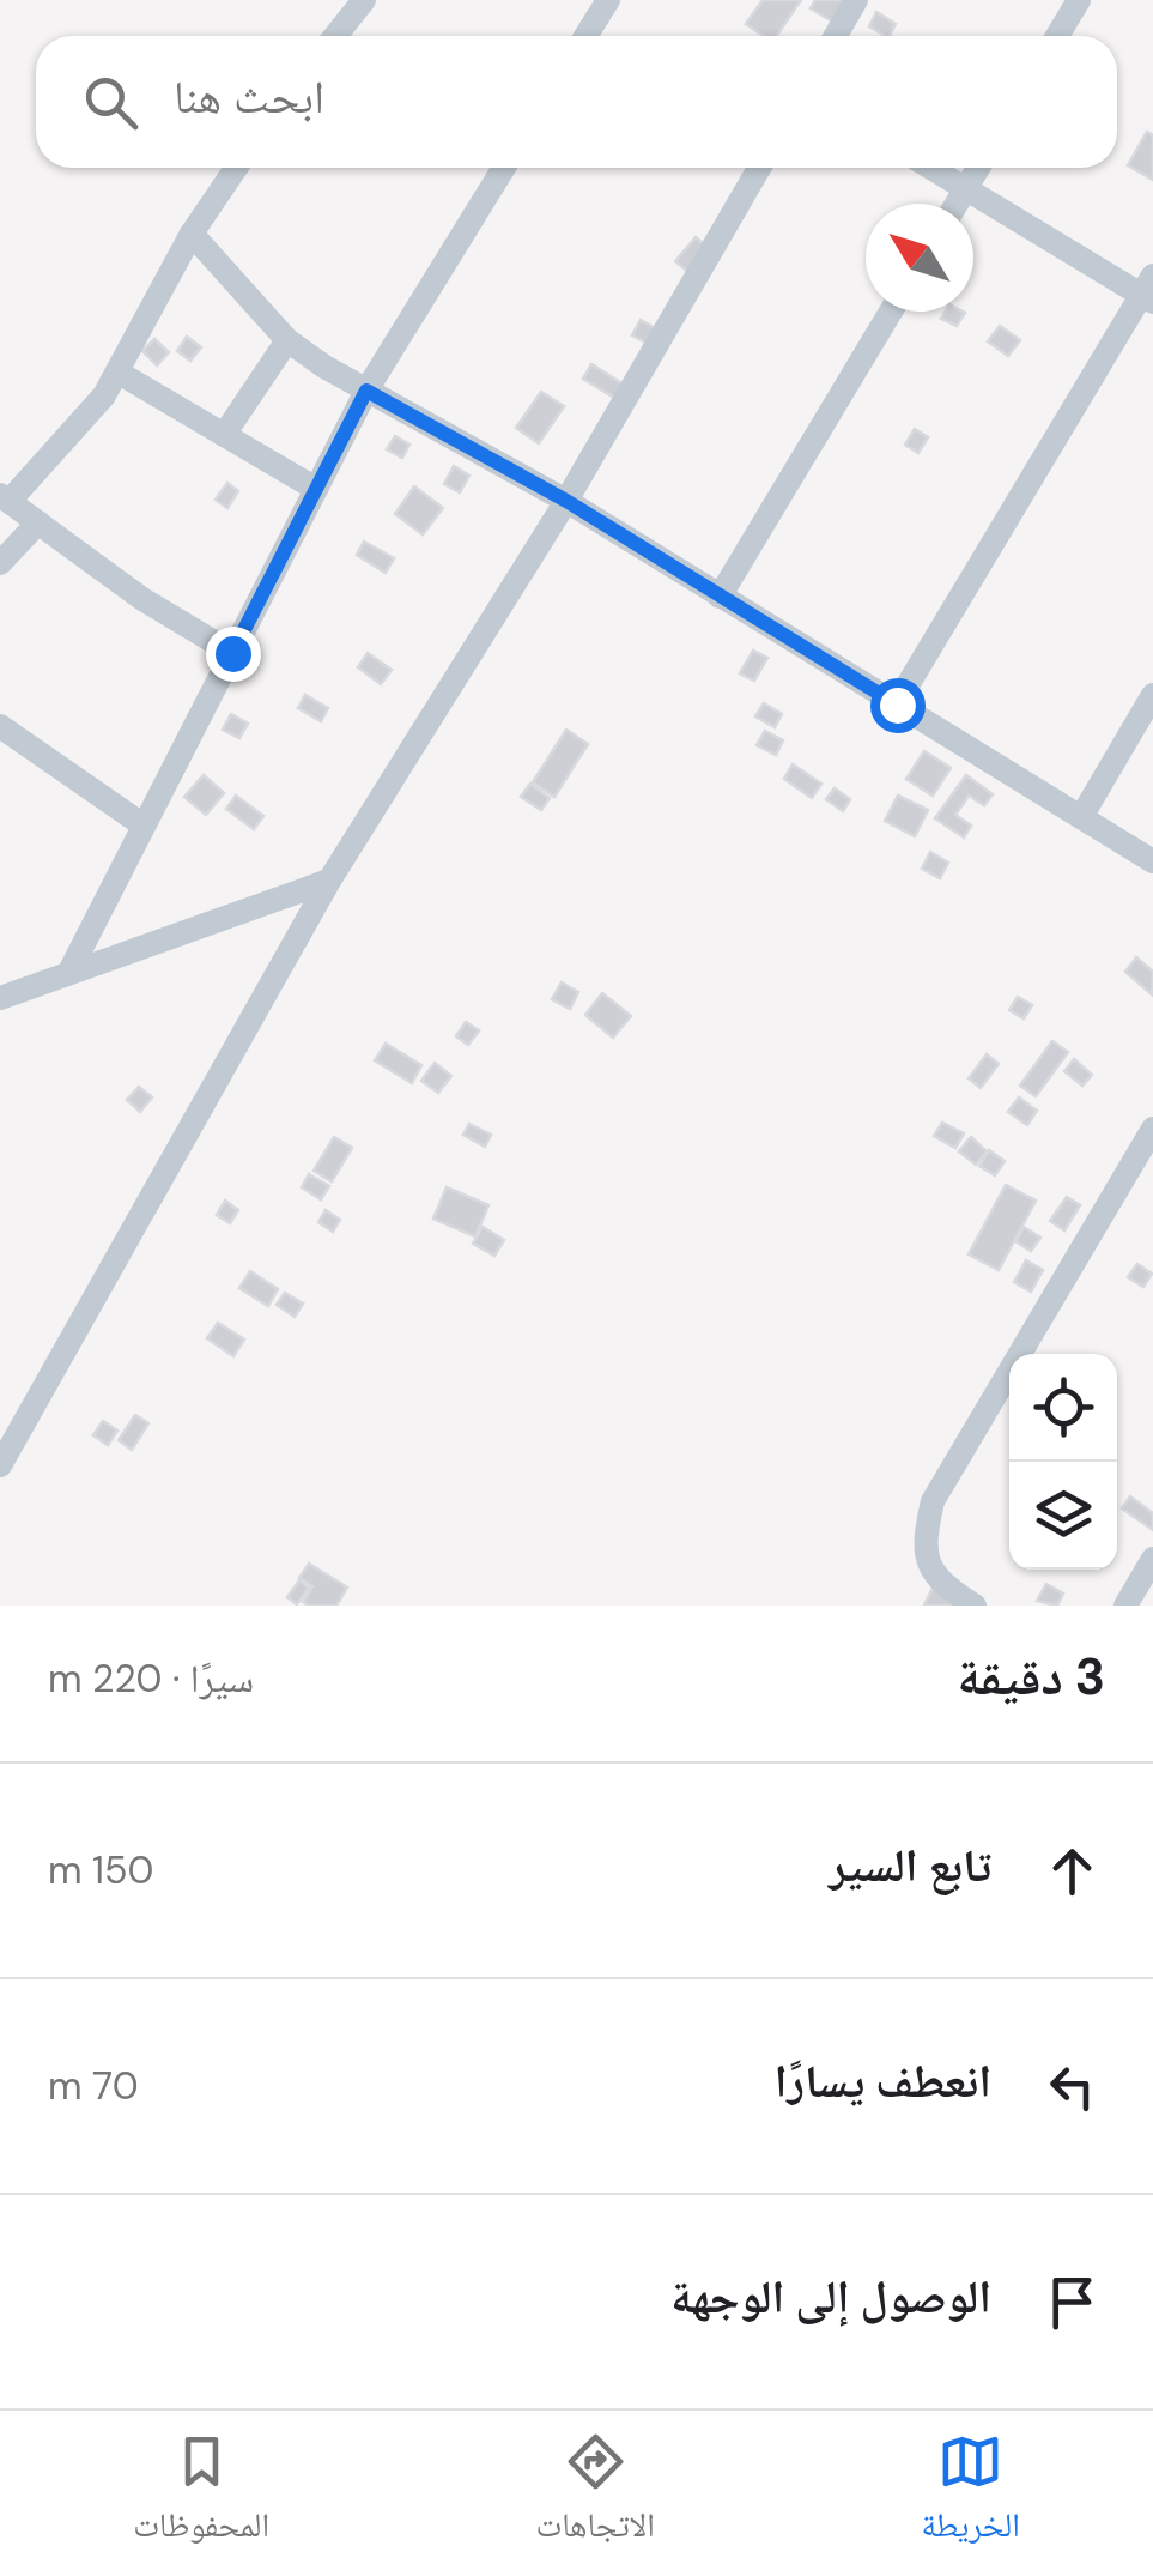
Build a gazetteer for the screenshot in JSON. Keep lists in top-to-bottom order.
{
  "north": "top left",
  "page": {
    "search": "ابحث هنا",
    "heading": ["3 دقيقة", "سيرًا · 220 m"],
    "list": [
      ["تابع السير", "150 m"],
      ["انعطف يسارًا", "70 m"],
      "الوصول إلى الوجهة"
    ],
    "nav": ["الخريطة", "الاتجاهات", "المحفوظات"]
  }
}
